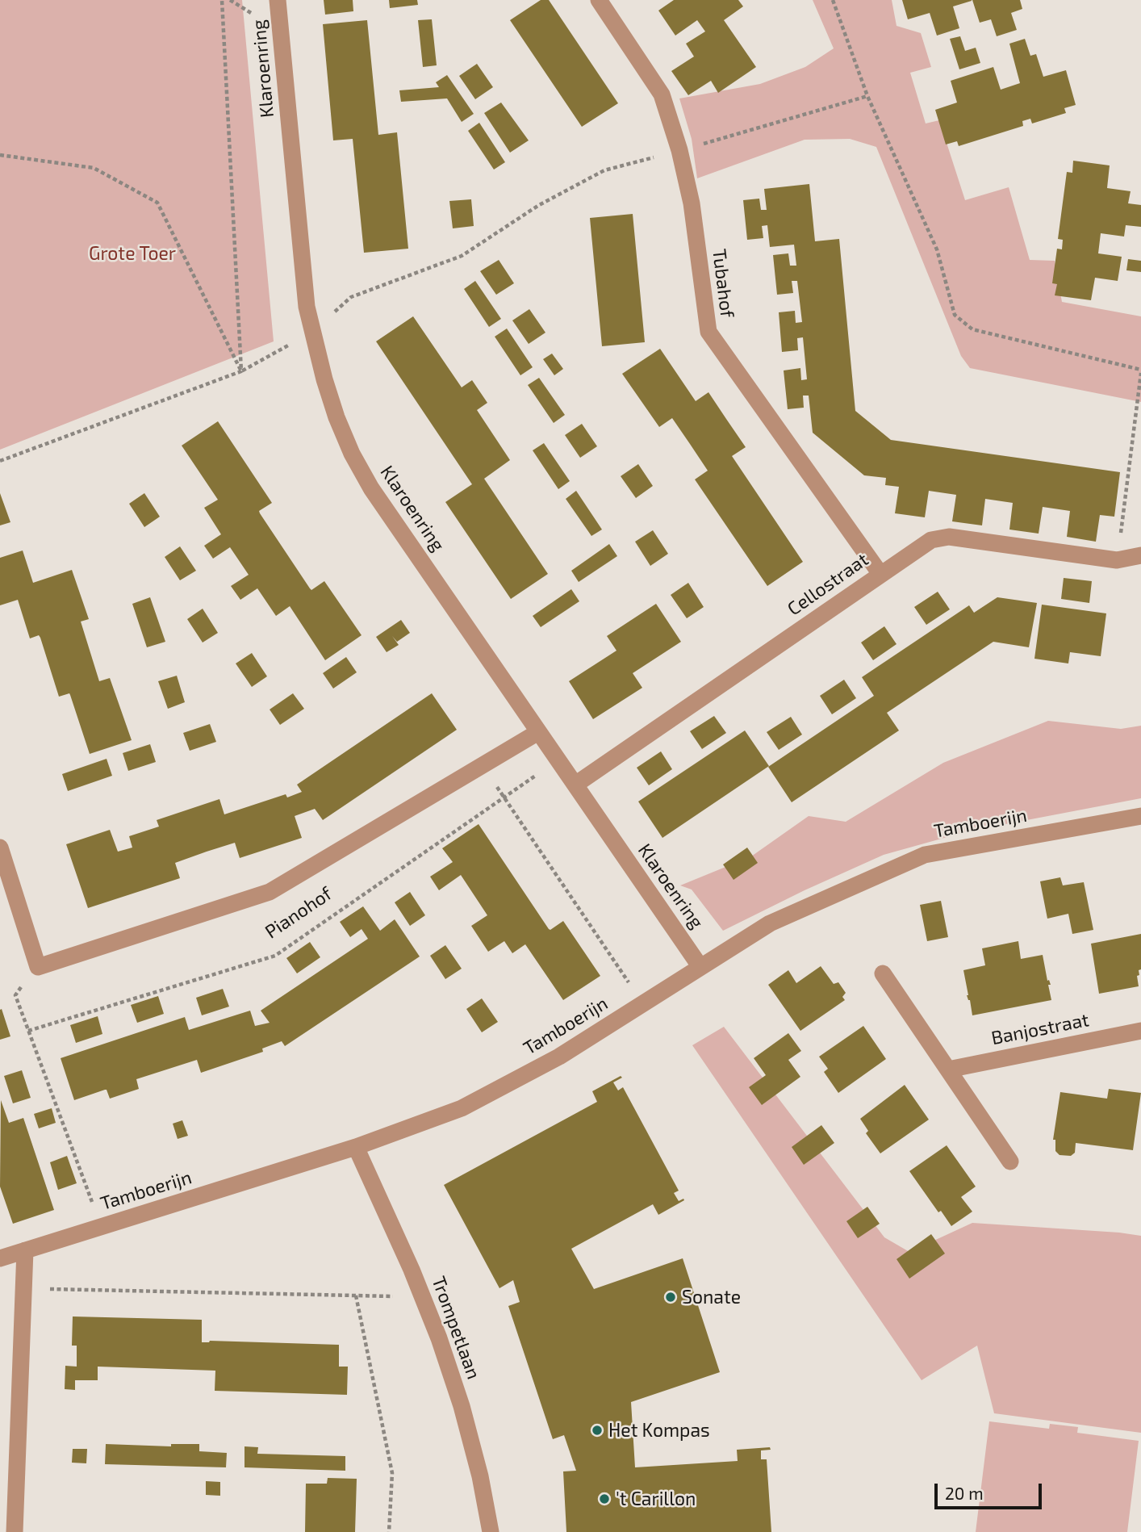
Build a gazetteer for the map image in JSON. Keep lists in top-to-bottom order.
{
  "streets": {
    "street": [
      "Klaroenring",
      "Tubahof",
      "Cellostraat",
      "Tamboerijn",
      "Pianohof",
      "Banjostraat",
      "Trompetlaan"
    ]
  },
  "crossings": [
    ["Klaroenring", "Cellostraat"],
    ["Klaroenring", "Tamboerijn"],
    ["Klaroenring", "Pianohof"],
    ["Tubahof", "Cellostraat"],
    ["Tamboerijn", "Trompetlaan"]
  ],
  "parks": ["Grote Toer"],
  "places": ["Sonate", "Het Kompas", "'t Carillon"],
  "scale_bar": "20 m"
}
